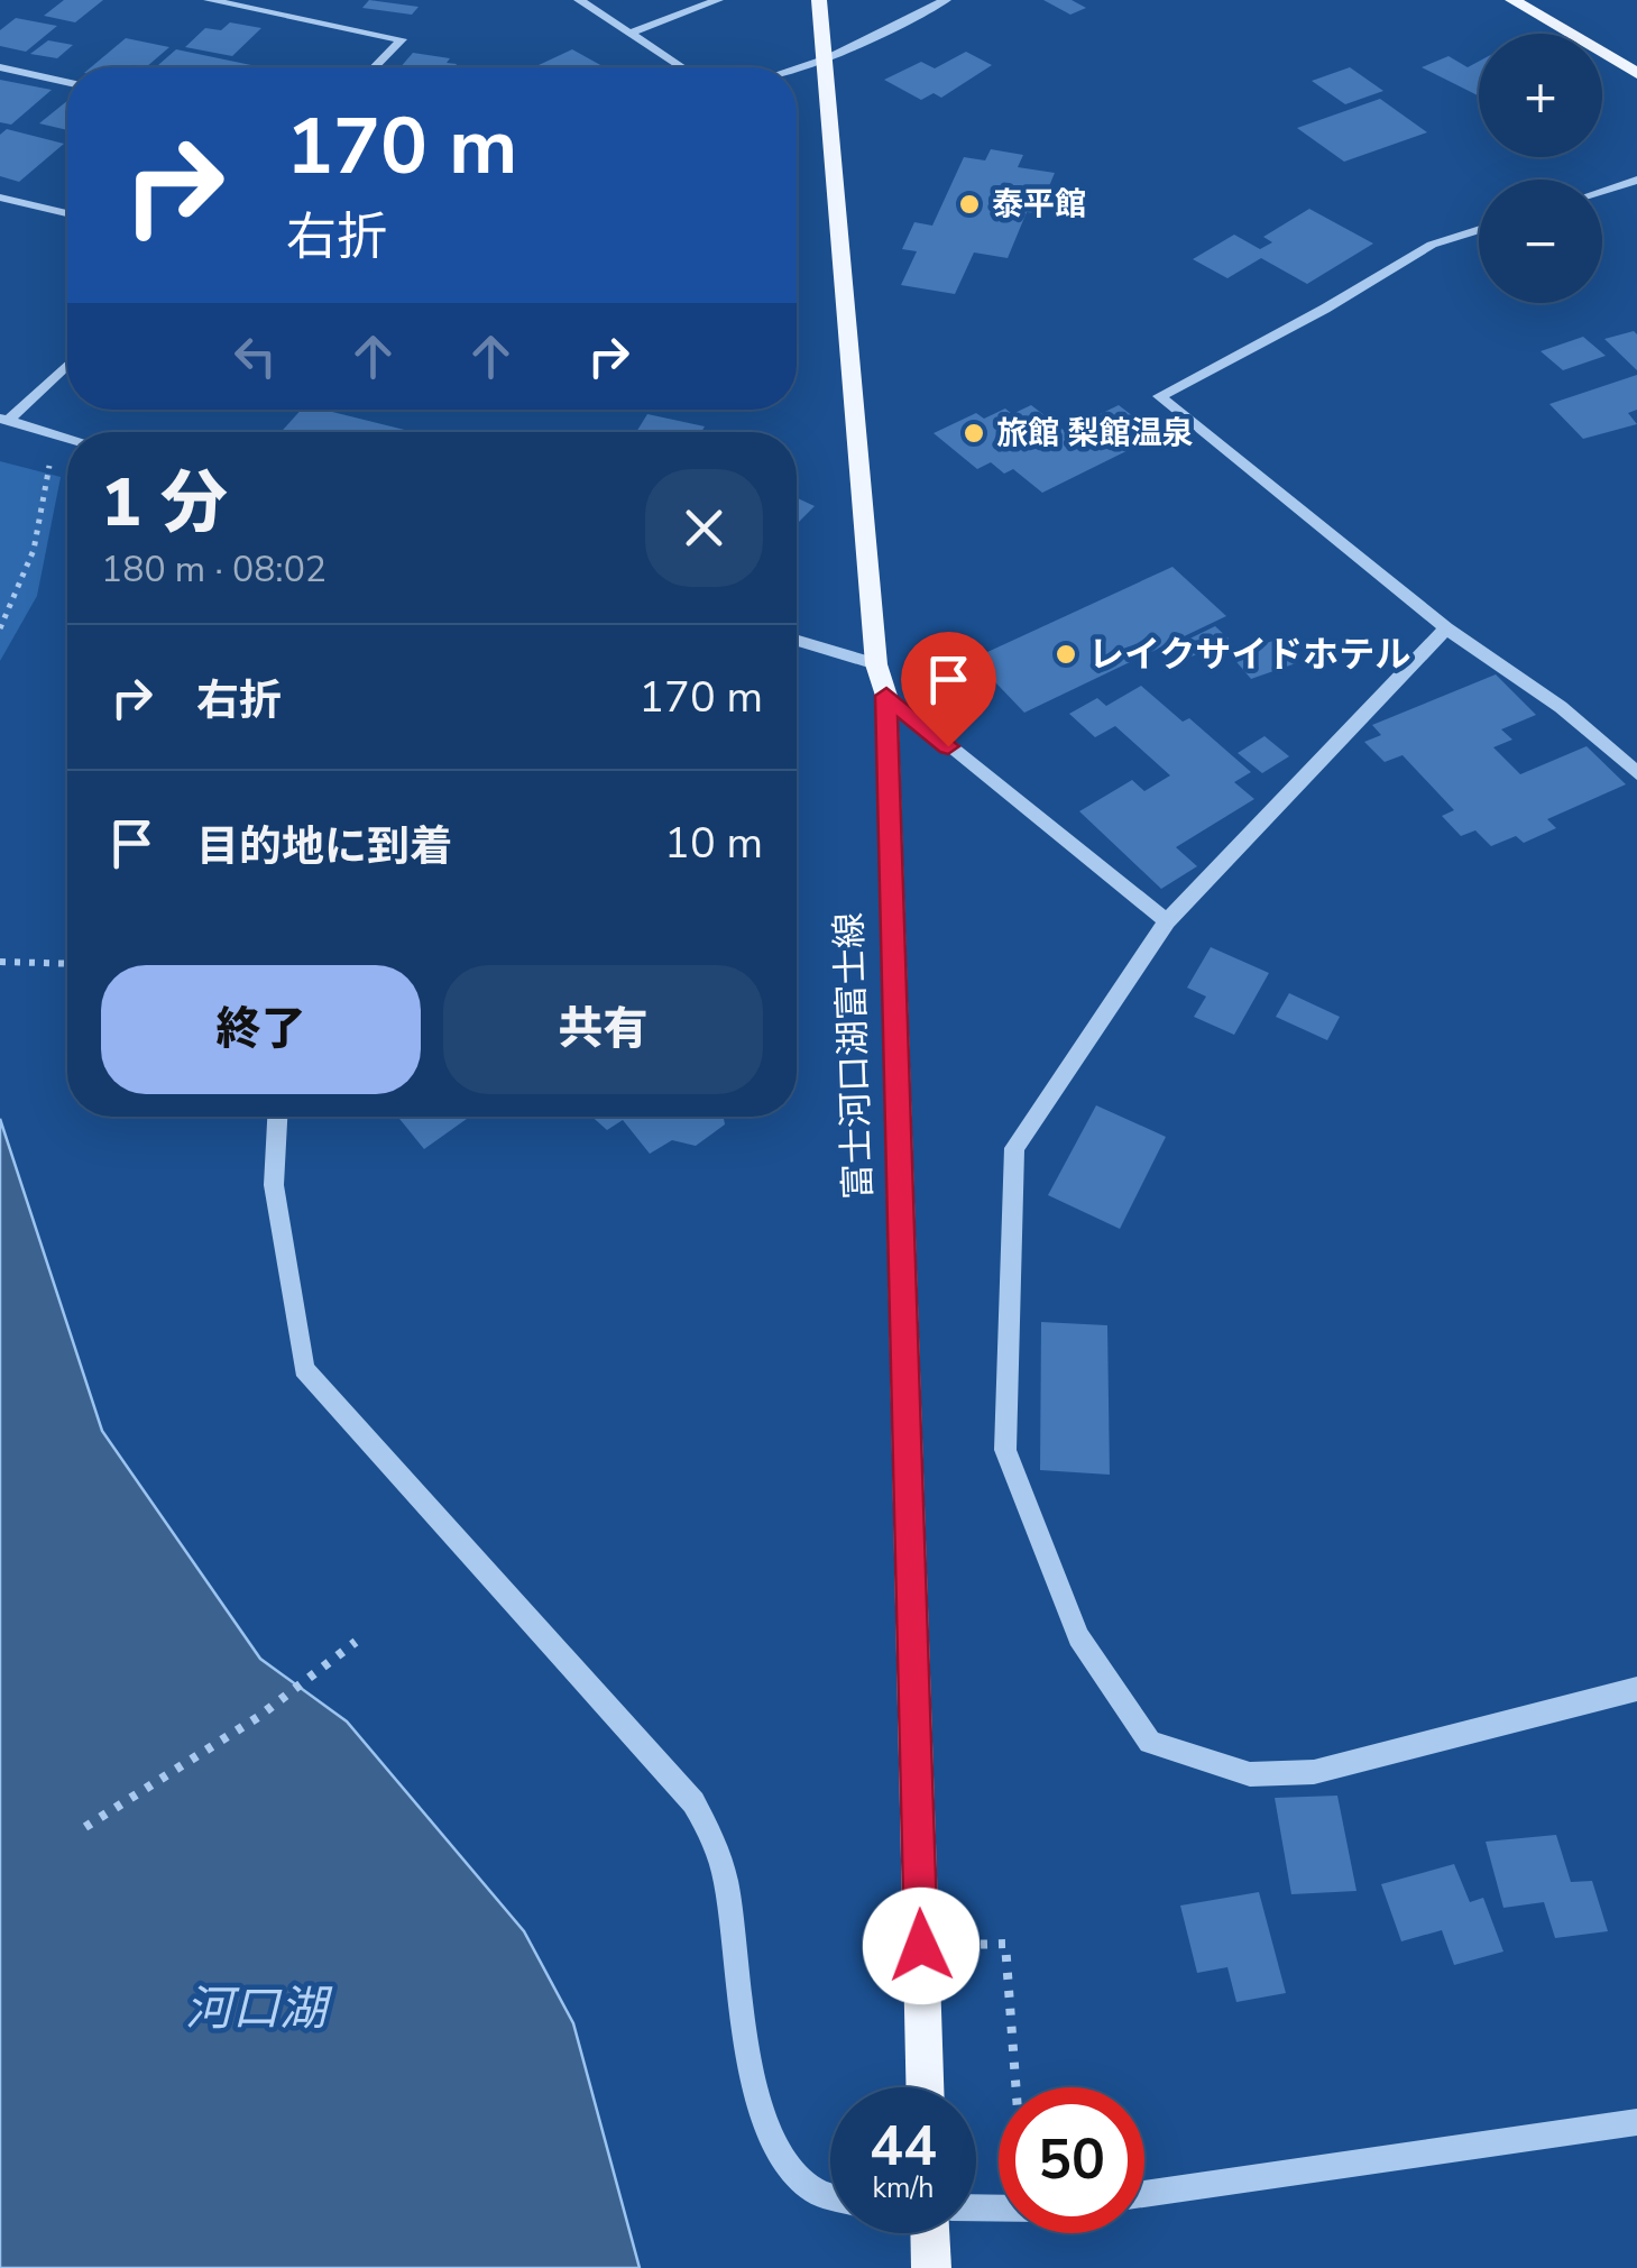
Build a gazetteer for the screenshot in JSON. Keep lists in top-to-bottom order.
{
  "streets": {
    "main road": ["富士河口湖富士線"]
  },
  "water": ["河口湖"],
  "places": ["泰平館", "旅館 梨館温泉", "レイクサイドホテル"],
  "page": {
    "map_buttons": ["+", "−"],
    "turn": ["170 m", "右折"],
    "heading": ["1 分", "180 m · 08:02"],
    "list": [
      {
        "name": "右折",
        "value": "170 m"
      },
      {
        "name": "目的地に到着",
        "value": "10 m"
      }
    ],
    "buttons": ["終了", "共有"],
    "speed": "44 km/h",
    "limit": "50"
  }
}
